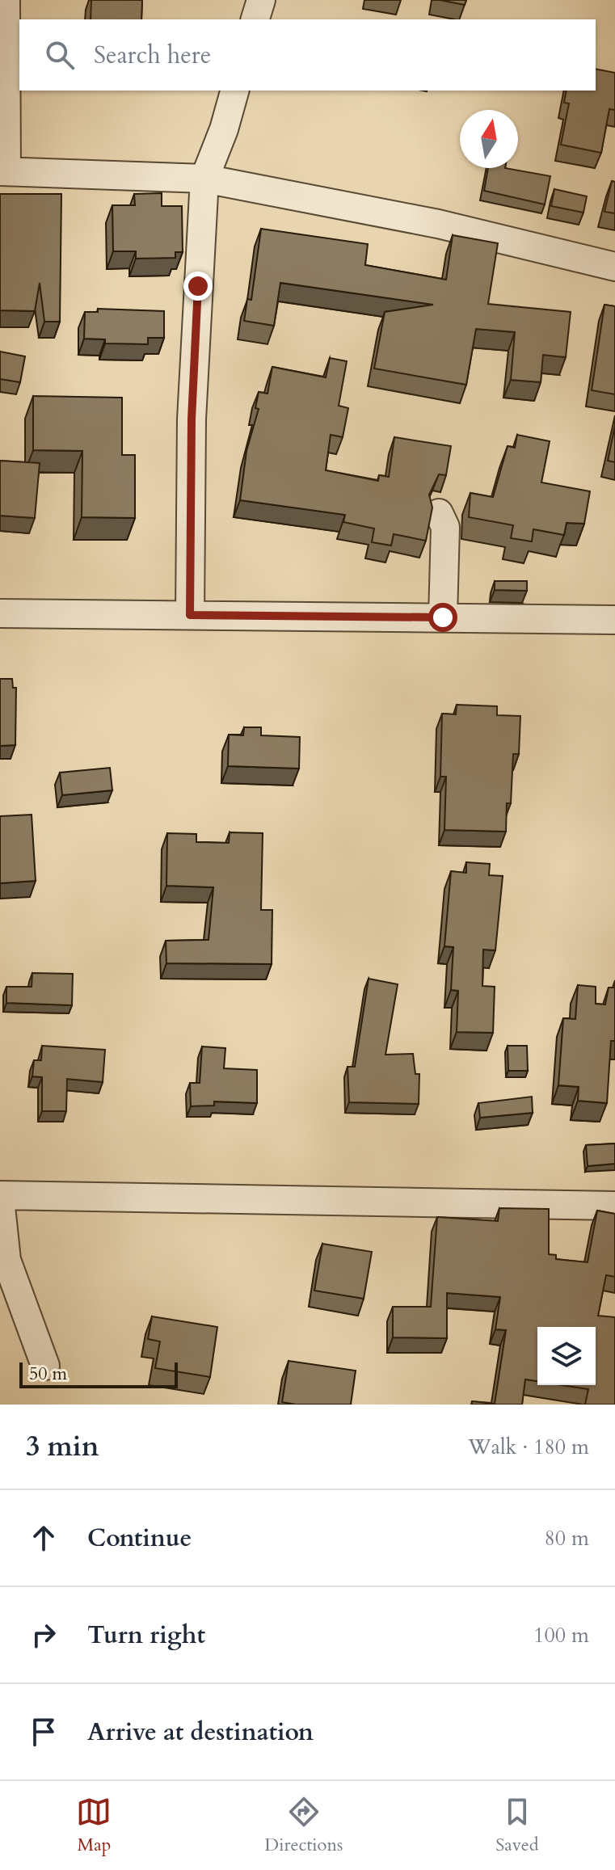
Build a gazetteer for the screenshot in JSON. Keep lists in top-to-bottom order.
{
  "scale_bar": "50 m",
  "north": "top",
  "page": {
    "search": "Search here",
    "scale": "50 m",
    "heading": ["3 min", "Walk · 180 m"],
    "list": [
      ["Continue", "80 m"],
      ["Turn right", "100 m"],
      "Arrive at destination"
    ],
    "nav": ["Map", "Directions", "Saved"]
  }
}
